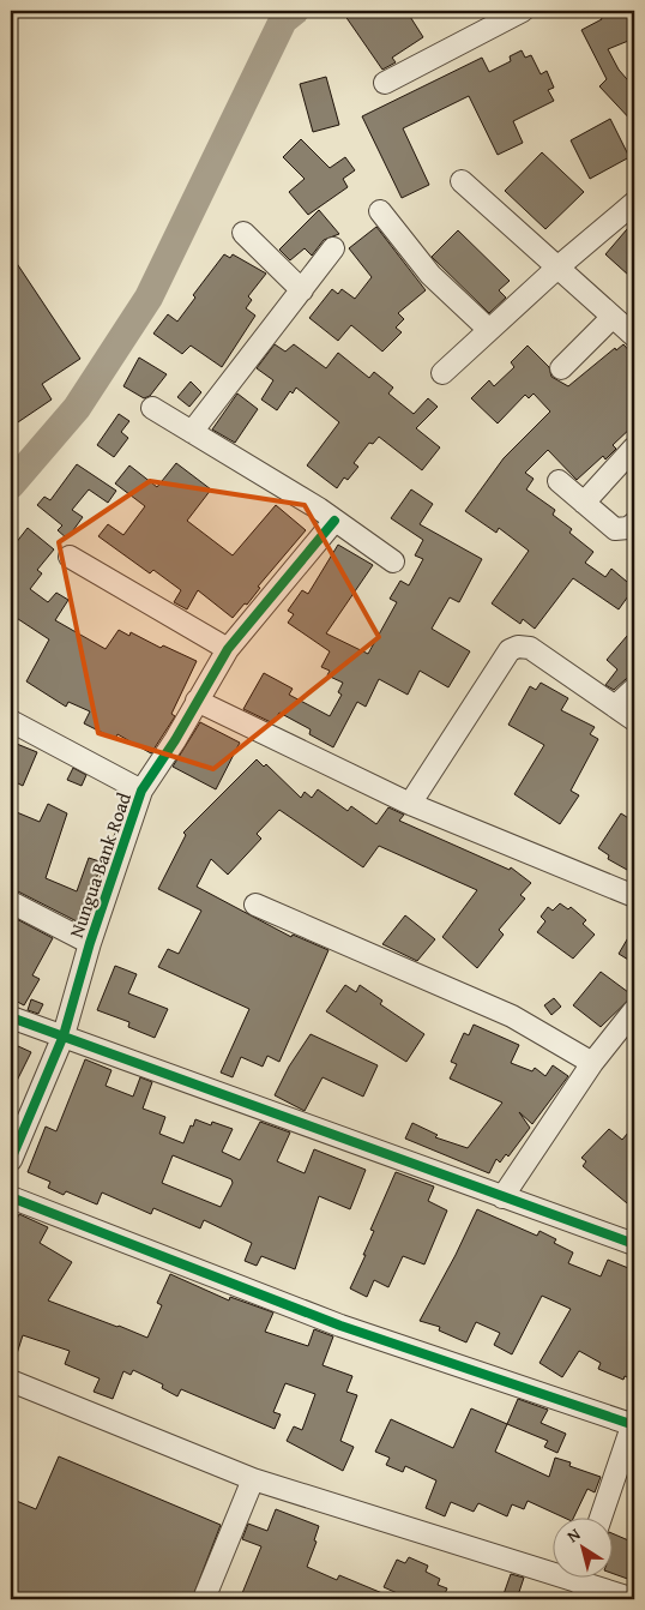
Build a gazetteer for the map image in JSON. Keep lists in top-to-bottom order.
{
  "streets": {
    "street": ["Nungua Bank Road"]
  },
  "north": "top left"
}
